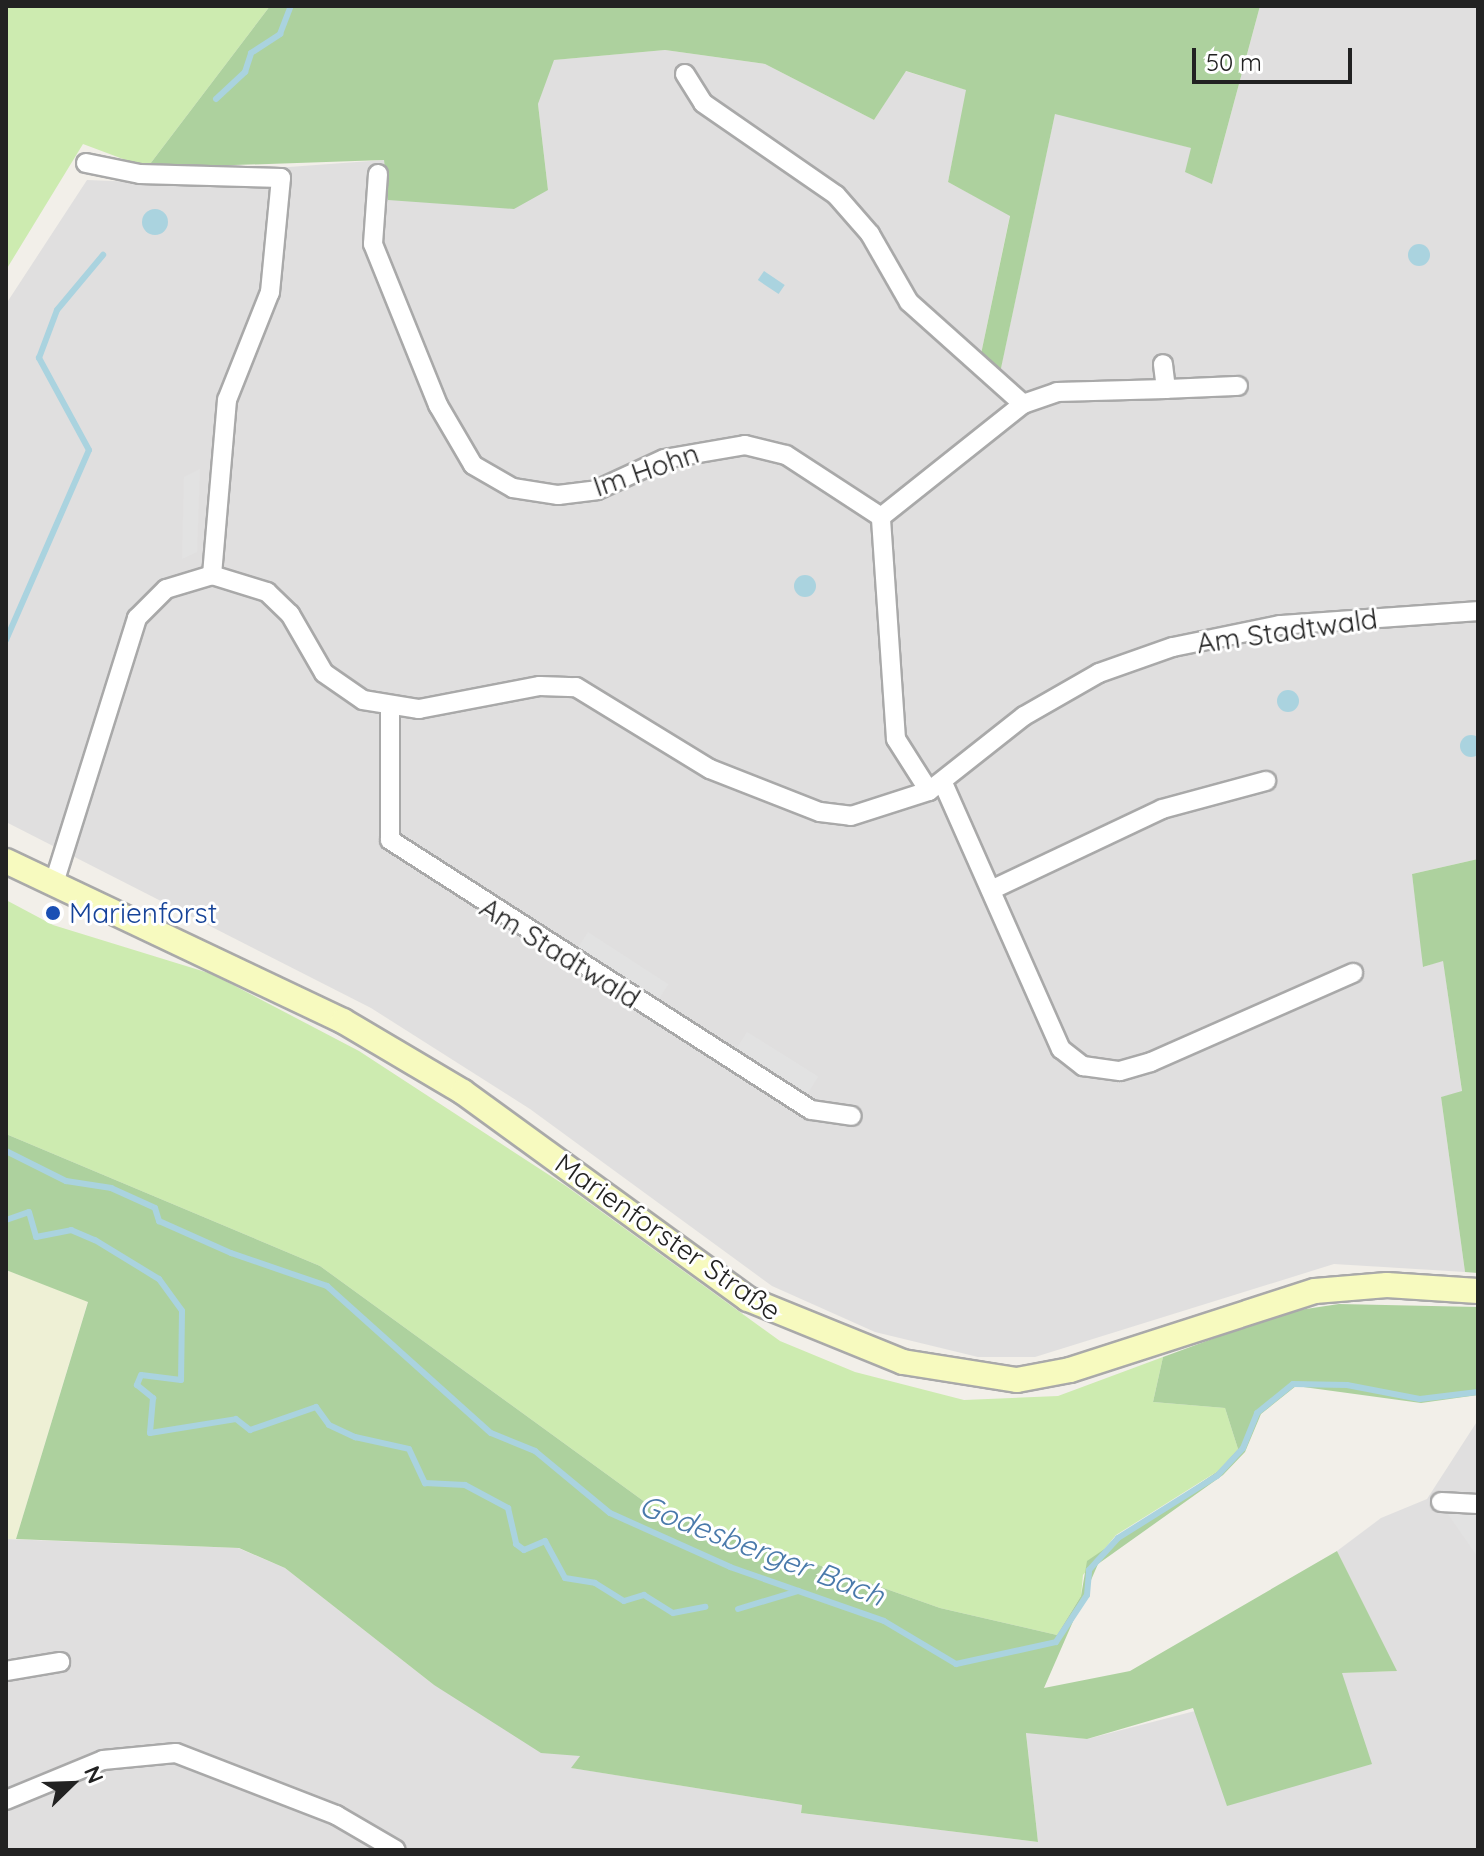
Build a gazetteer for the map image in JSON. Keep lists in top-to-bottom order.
{
  "streets": {
    "main road": ["Marienforster Straße"],
    "street": ["Im Hohn", "Am Stadtwald"]
  },
  "water": ["Godesberger Bach"],
  "places": ["Marienforst"],
  "scale_bar": "50 m",
  "north": "top right"
}
